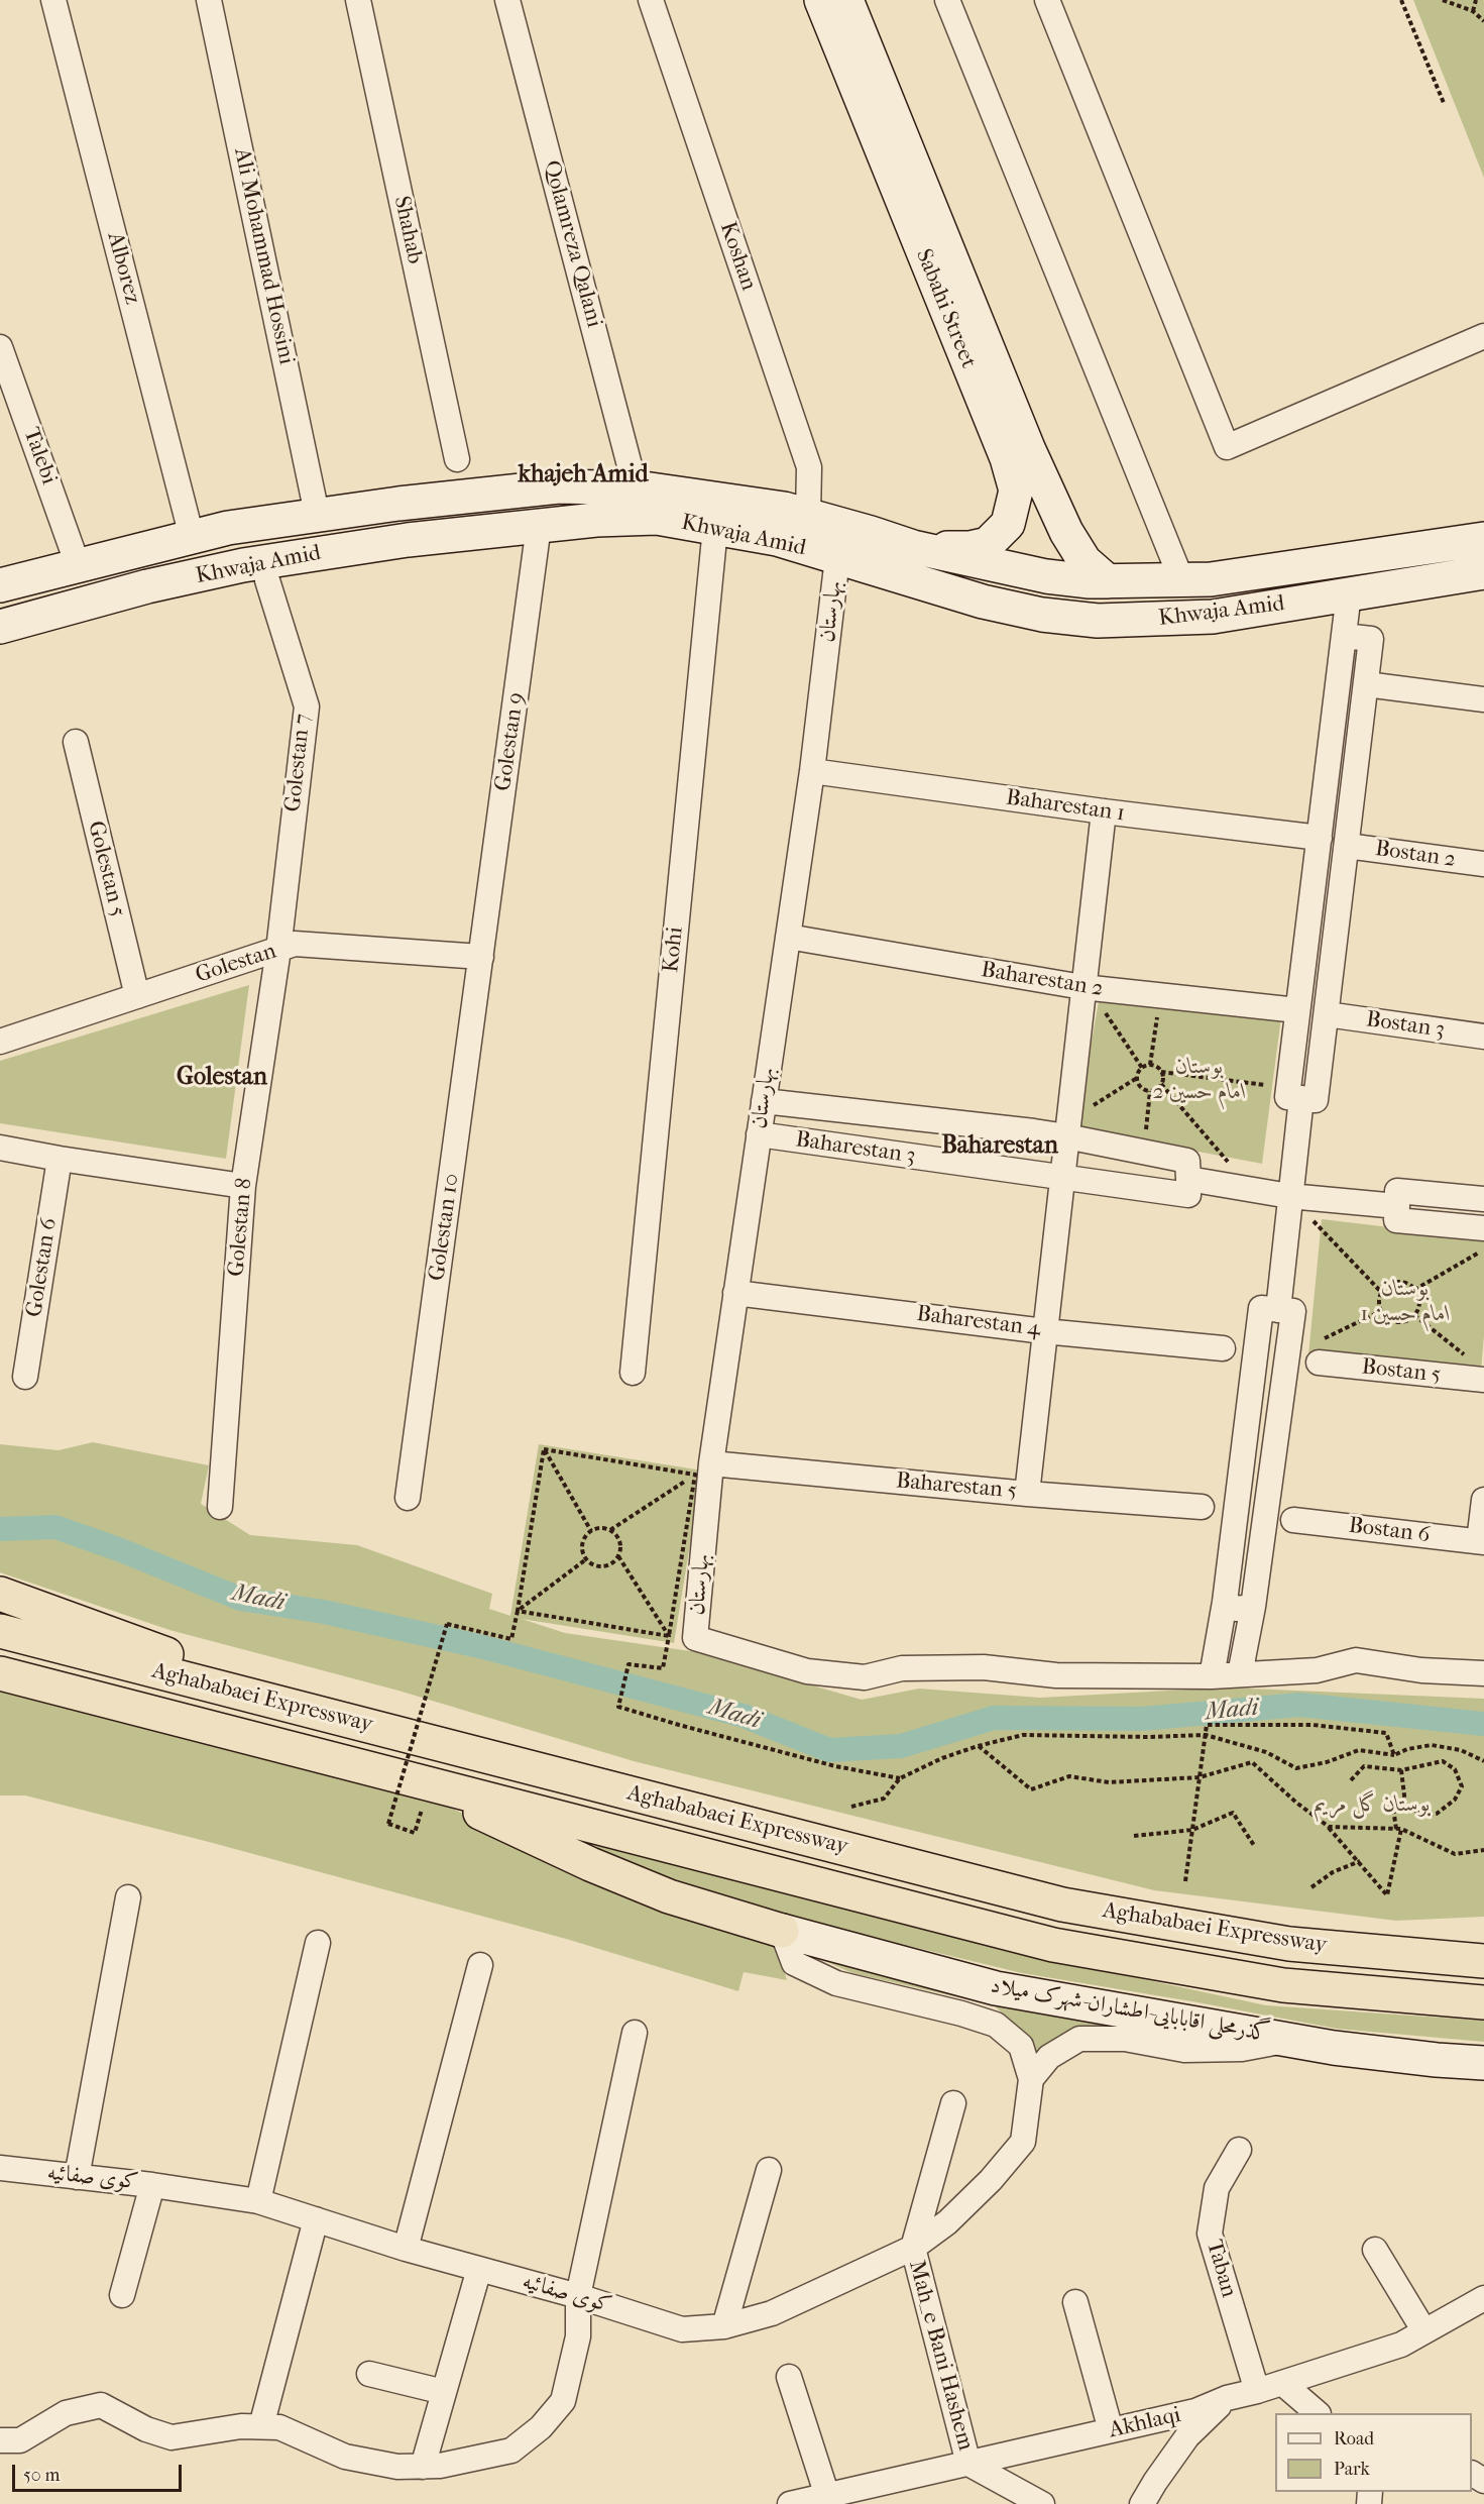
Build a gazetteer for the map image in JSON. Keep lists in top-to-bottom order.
{
  "streets": {
    "highway": ["Aghababaei Expressway"],
    "main road": ["Sabahi Street", "Khwaja Amid", "گذرمحلی اقابابایی-اطشاران-شهرک میلاد"],
    "street": [
      "Shahab",
      "Qolamreza Qalani",
      "Ali Mohammad Hossini",
      "Koshan",
      "Alborez",
      "Talebi",
      "بهارستان",
      "Golestan 9",
      "Golestan 7",
      "Baharestan 1",
      "Bostan 2",
      "Golestan 5",
      "Kohi",
      "Golestan",
      "Baharestan 2",
      "Bostan 3",
      "Baharestan 3",
      "Golestan 8",
      "Golestan 10",
      "Golestan 6",
      "Baharestan 4",
      "Bostan 5",
      "Baharestan 5",
      "Bostan 6",
      "کوی صفائیه",
      "Taban",
      "Mah_e Bani Hashem",
      "Akhlaqi"
    ]
  },
  "crossings": [
    ["Qolamreza Qalani", "Khwaja Amid"],
    ["Ali Mohammad Hossini", "Khwaja Amid"],
    ["Koshan", "Khwaja Amid"],
    ["Alborez", "Khwaja Amid"],
    ["Sabahi Street", "Khwaja Amid"],
    ["Talebi", "Khwaja Amid"],
    ["Khwaja Amid", "بهارستان"],
    ["Khwaja Amid", "Golestan 9"],
    ["Khwaja Amid", "Kohi"],
    ["بهارستان", "Baharestan 1"],
    ["بهارستان", "Baharestan 2"],
    ["بهارستان", "Baharestan 3"],
    ["بهارستان", "Baharestan 4"],
    ["بهارستان", "Baharestan 5"],
    ["Golestan 9", "Golestan"],
    ["Golestan 9", "Golestan 10"],
    ["Golestan 7", "Golestan"],
    ["Golestan 7", "Golestan 8"],
    ["Golestan 5", "Golestan"],
    ["Golestan", "Golestan 8"],
    ["Golestan", "Golestan 10"],
    ["کوی صفائیه", "Mah_e Bani Hashem"],
    ["Taban", "Akhlaqi"],
    ["Mah_e Bani Hashem", "Akhlaqi"]
  ],
  "districts": ["khajeh Amid", "Golestan", "Baharestan"],
  "water": ["Madi"],
  "parks": ["بوستان امام حسین 2", "بوستان امام حسین 1", "بوستان گل مریم"],
  "legend": ["Road", "Park"],
  "scale_bar": "50 m"
}
